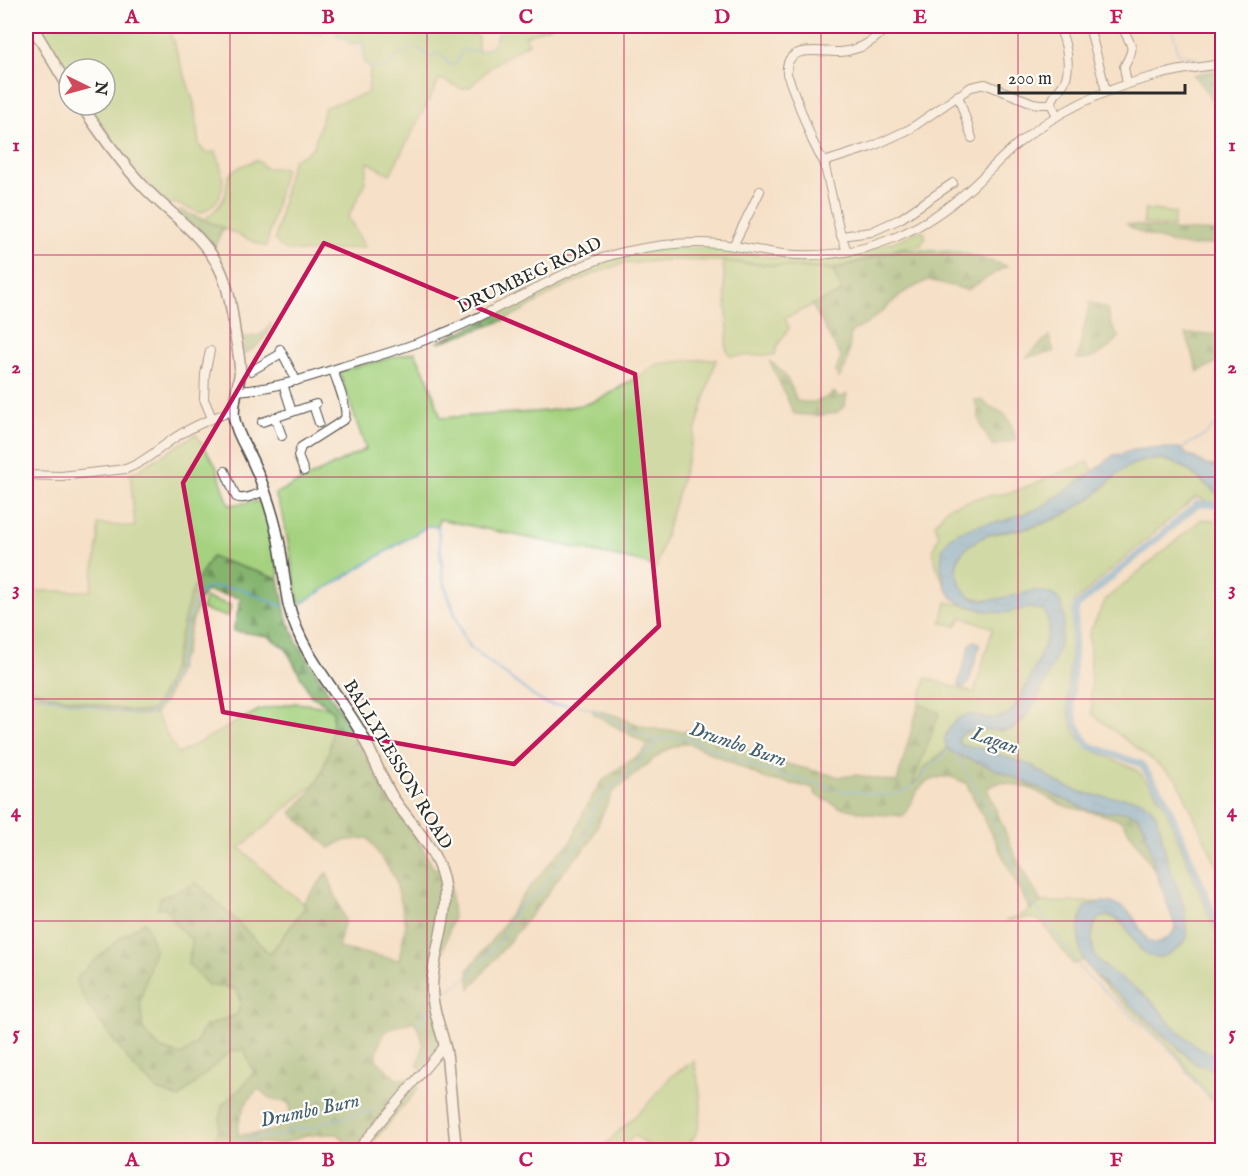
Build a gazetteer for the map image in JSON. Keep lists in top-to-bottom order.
{
  "streets": {
    "main road": ["BALLYLESSON ROAD"],
    "street": ["DRUMBEG ROAD"]
  },
  "water": ["Lagan", "Drumbo Burn"],
  "scale_bar": "200 m",
  "north": "right",
  "grid": {
    "columns": [
      "A",
      "B",
      "C",
      "D",
      "E",
      "F"
    ],
    "rows": [
      "1",
      "2",
      "3",
      "4",
      "5"
    ]
  }
}
